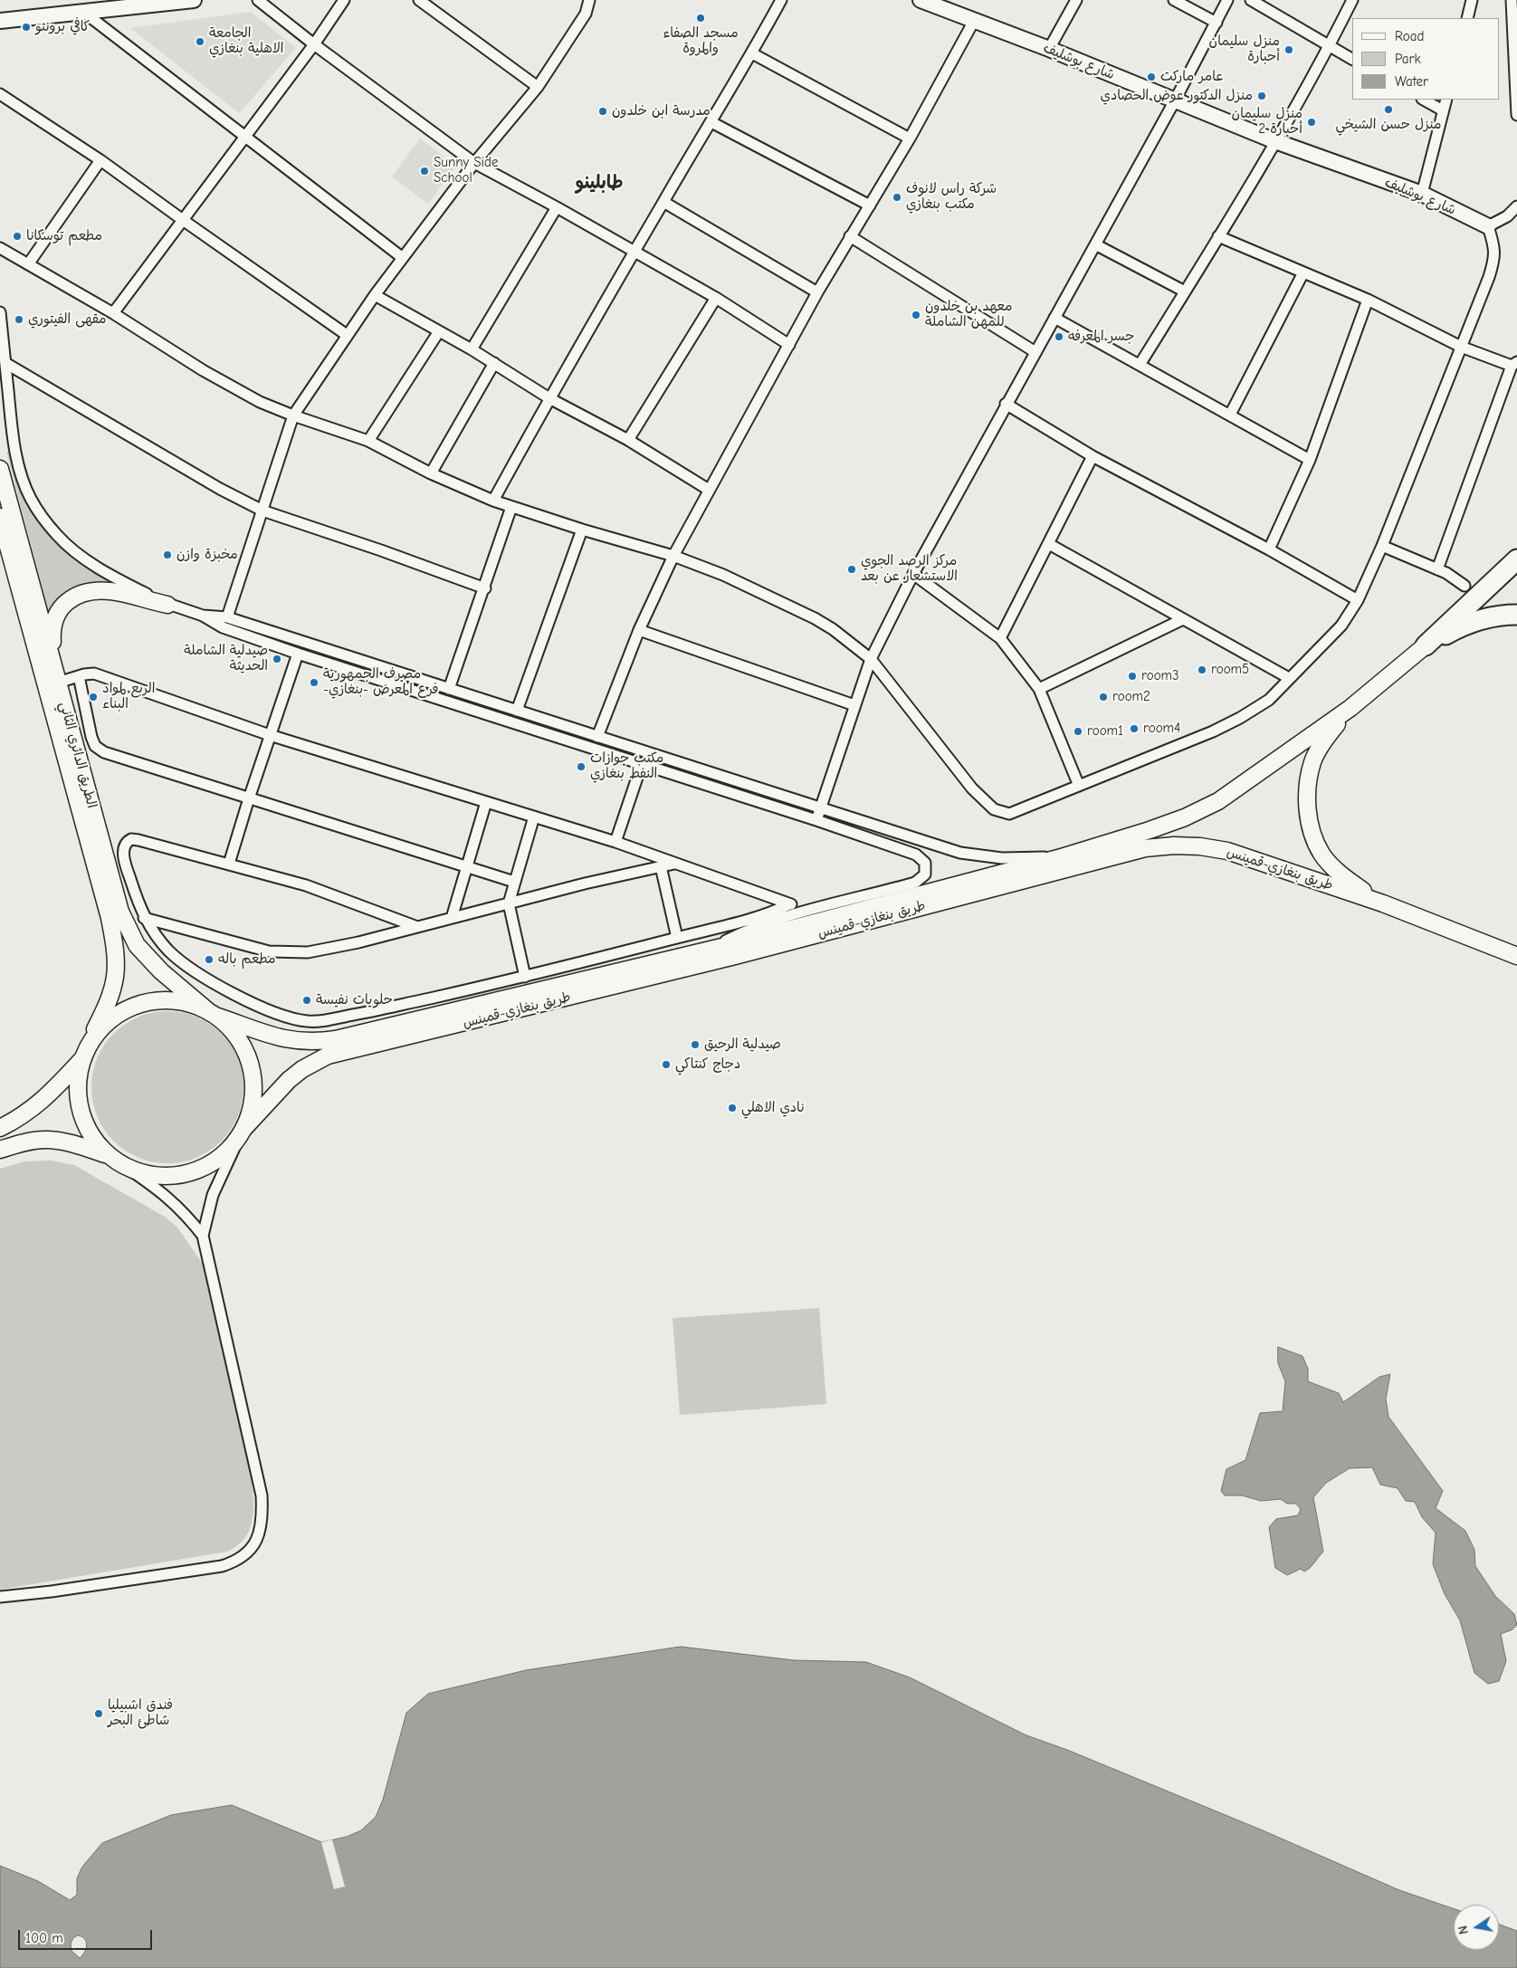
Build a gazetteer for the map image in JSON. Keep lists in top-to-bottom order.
{
  "streets": {
    "main road": ["الطريق الدائري الثاني", "طريق بنغازي-قمينس"],
    "street": ["شارع بوشليف"]
  },
  "crossings": [
    ["الطريق الدائري الثاني", "طريق بنغازي-قمينس"]
  ],
  "districts": ["طابلينو"],
  "places": [
    "مسجد الصفاء والمروة",
    "كافي برونتو",
    "الجامعة الاهلية بنغازي",
    "منزل سليمان أحبارة",
    "عامر ماركت",
    "منزل الدكتور عوض الحصادي",
    "منزل حسن الشيخي",
    "مدرسة ابن خلدون",
    "منزل سليمان أحبارة 2",
    "Sunny Side School",
    "شركة راس لانوف مكتب بنغازي",
    "مطعم توسكانا",
    "معهد بن خلدون للمهن الشاملة",
    "مقهى الفيتوري",
    "جسر المعرفه",
    "مخبزة وازن",
    "مركز الرصد الجوي الاستشعار عن بعد",
    "صيدلية الشاملة الحديثة",
    "room5",
    "room3",
    "مصرف الجمهورية -فرع المعرض -بنغازي",
    "الربع لمواد البناء",
    "room2",
    "room4",
    "room1",
    "مكتب جوازات النفط بنغازي",
    "مطعم باله",
    "حلويات نفيسة",
    "صيدلية الرحيق",
    "دجاج كنتاكي",
    "نادي الاهلي",
    "فندق اشبيليا شاطئ البحر"
  ],
  "legend": ["Road", "Park", "Water"],
  "scale_bar": "100 m",
  "north": "left"
}
